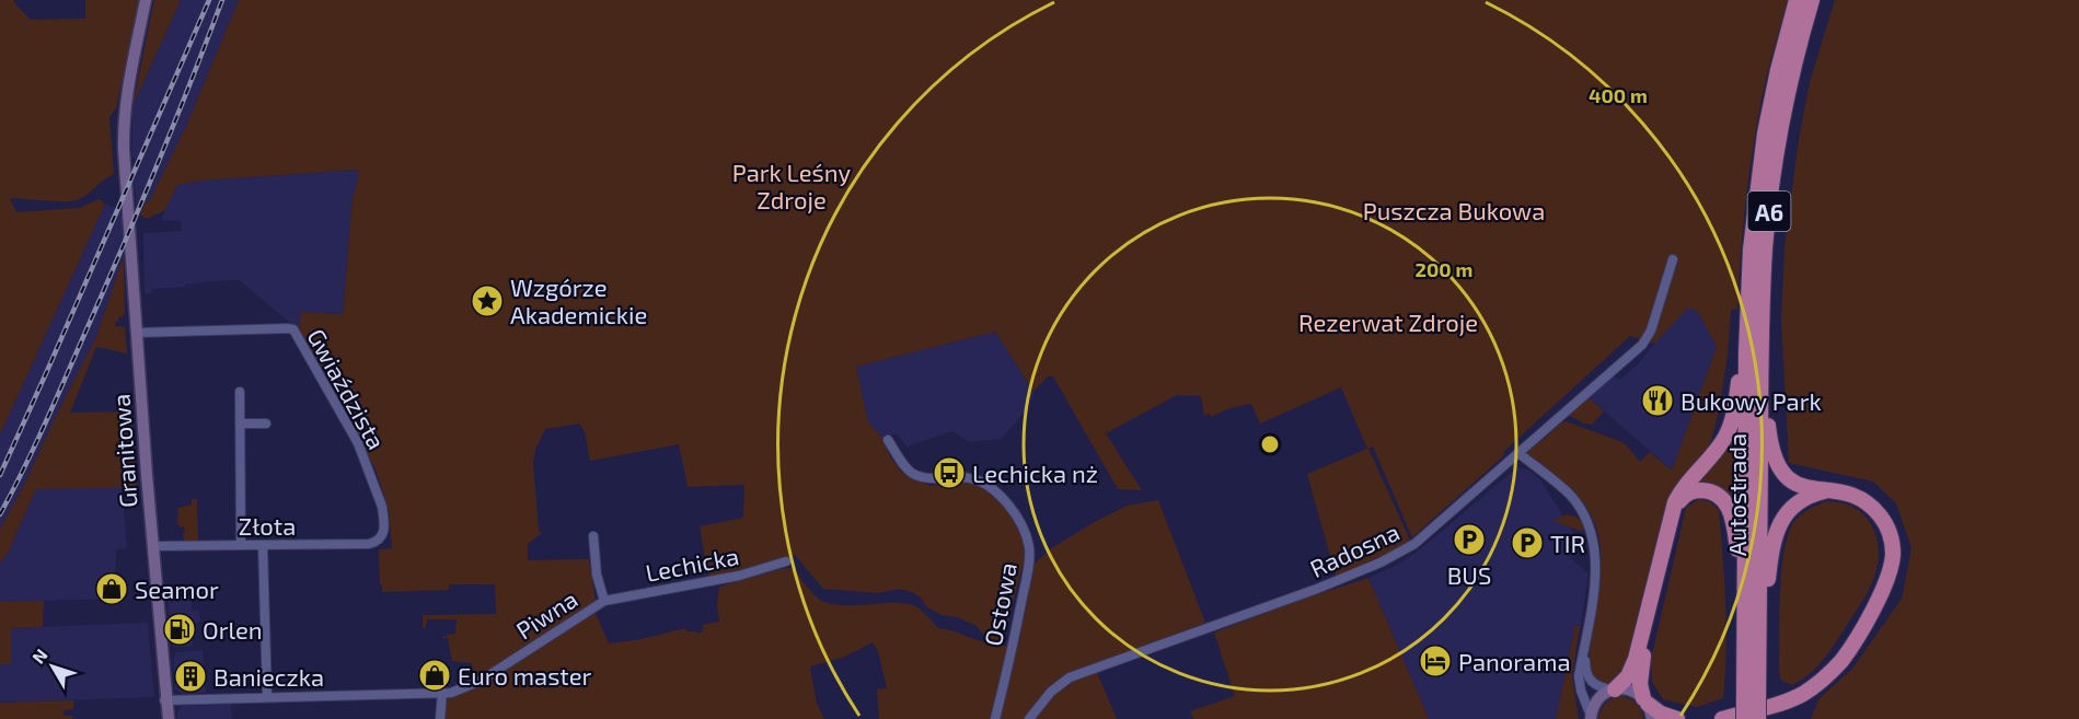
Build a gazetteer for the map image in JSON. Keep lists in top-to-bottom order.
{
  "streets": {
    "highway": ["A6", "Autostrada"],
    "street": [
      "Gwiaździsta",
      "Granitowa",
      "Złota",
      "Radosna",
      "Lechicka",
      "Ostowa",
      "Piwna"
    ]
  },
  "crossings": [
    ["Gwiaździsta", "Granitowa"],
    ["Gwiaździsta", "Złota"],
    ["Granitowa", "Złota"],
    ["Granitowa", "Piwna"],
    ["Lechicka", "Piwna"]
  ],
  "parks": ["Park Leśny Zdroje", "Puszcza Bukowa", "Rezerwat Zdroje"],
  "places": {
    "place": ["Wzgórze Akademickie"],
    "restaurant": ["Bukowy Park"],
    "bus stop": ["Lechicka nż"],
    "parking": ["BUS", "TIR"],
    "shop": ["Seamor", "Euro master"],
    "fuel station": ["Orlen"],
    "hotel": ["Panorama"],
    "building": ["Banieczka"]
  },
  "north": "top left",
  "rings": ["400 m", "200 m"]
}
